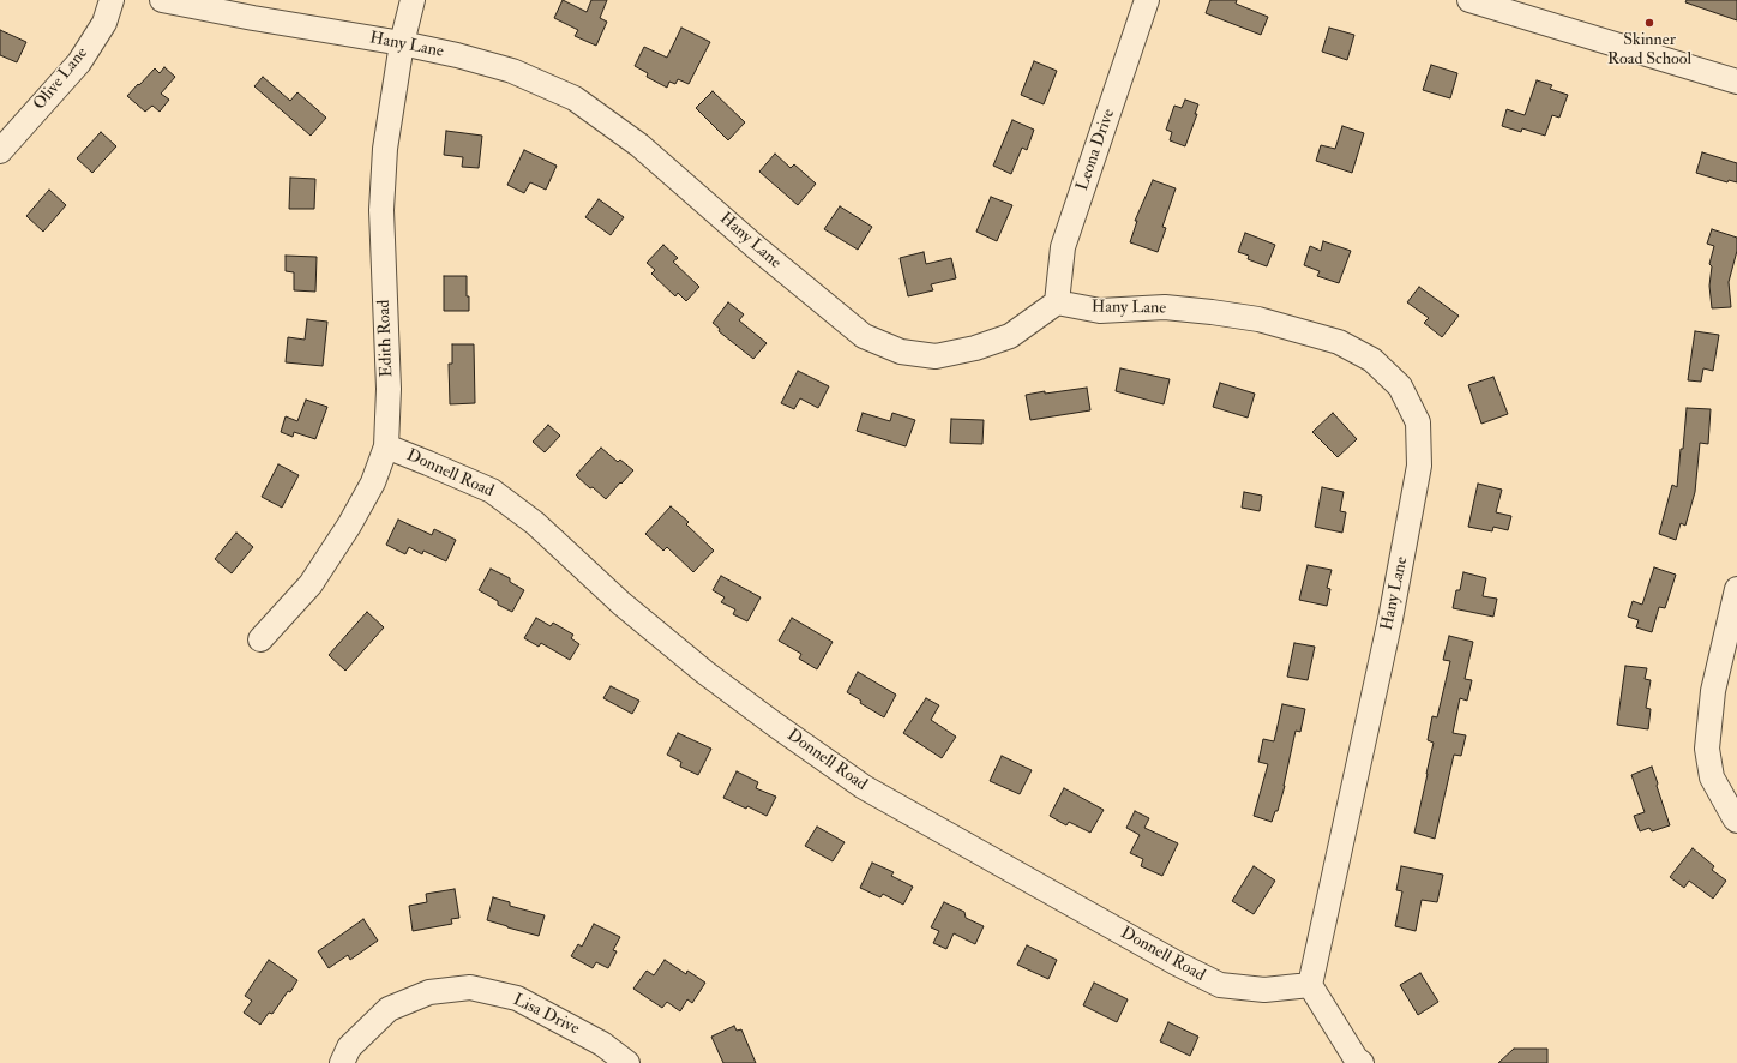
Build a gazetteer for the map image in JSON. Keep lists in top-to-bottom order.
{
  "streets": {
    "street": [
      "Hany Lane",
      "Olive Lane",
      "Leona Drive",
      "Edith Road",
      "Donnell Road",
      "Lisa Drive"
    ]
  },
  "crossings": [
    ["Hany Lane", "Leona Drive"],
    ["Hany Lane", "Edith Road"],
    ["Hany Lane", "Donnell Road"],
    ["Edith Road", "Donnell Road"]
  ],
  "places": ["Skinner Road School"]
}
